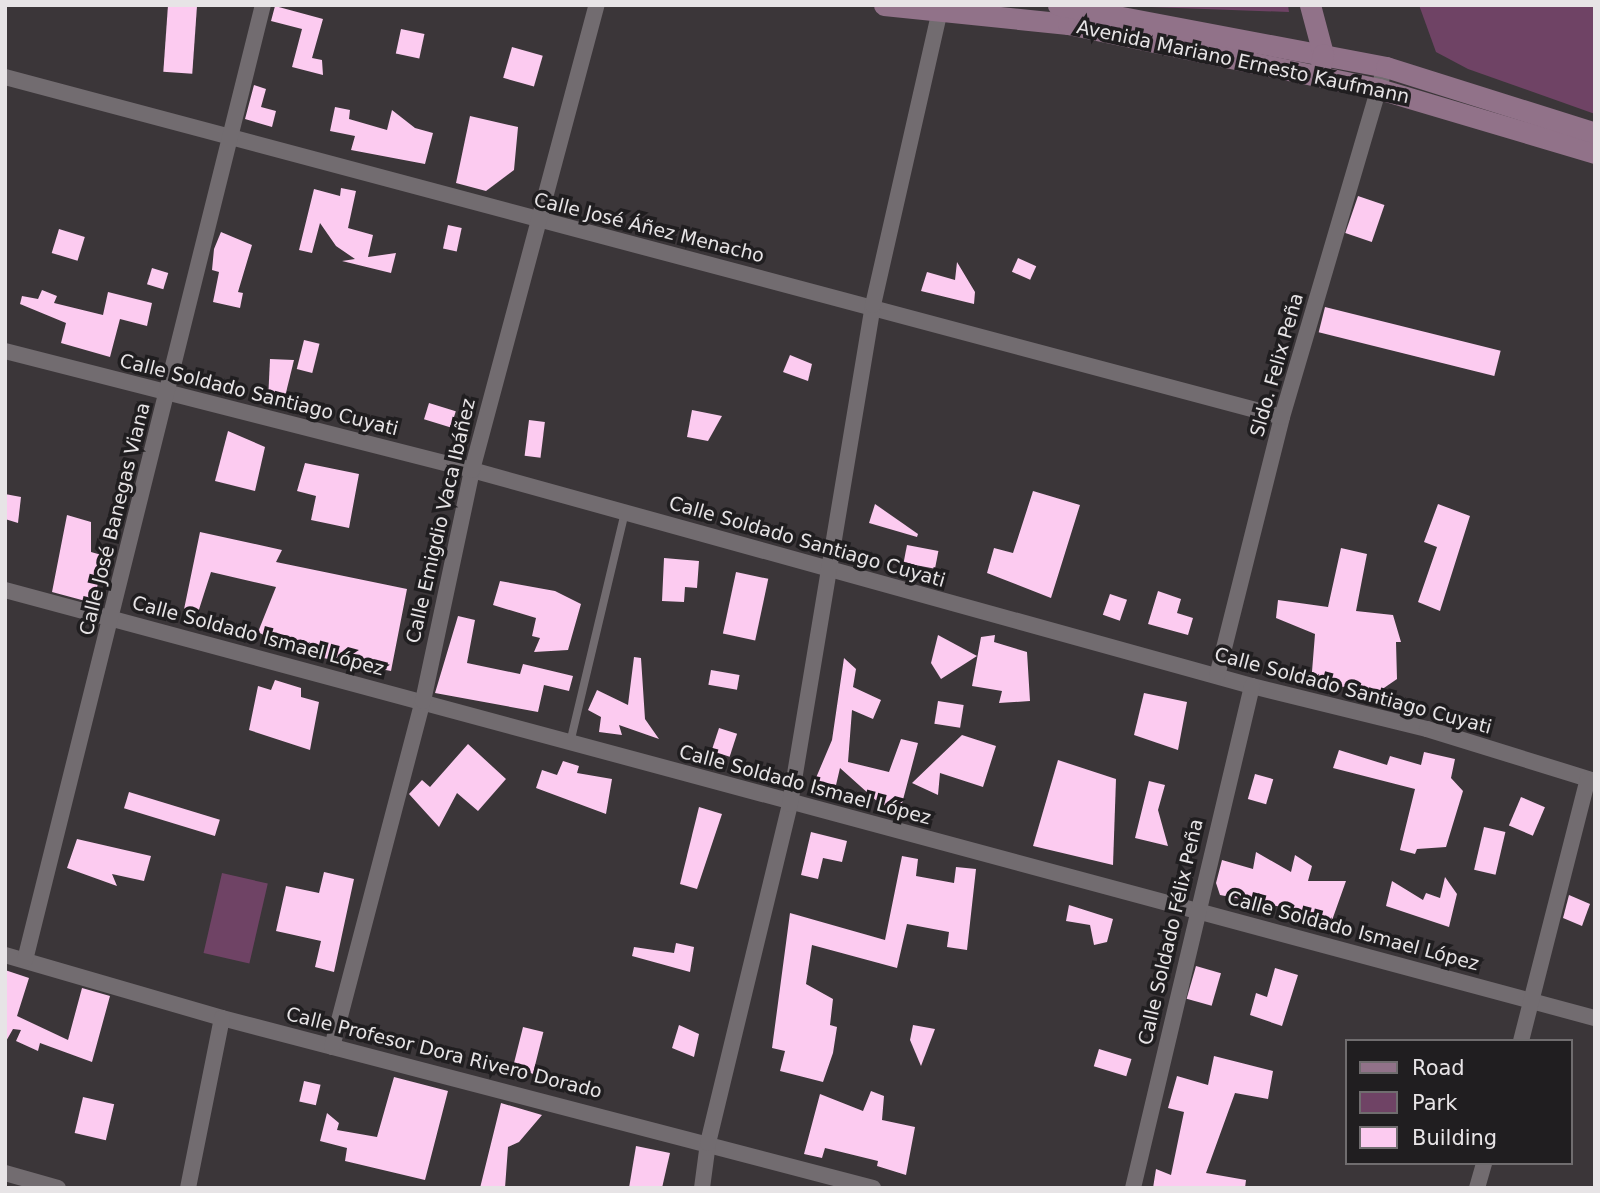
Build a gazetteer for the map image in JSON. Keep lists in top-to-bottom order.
{
  "streets": {
    "main road": ["Avenida Mariano Ernesto Kaufmann"],
    "street": [
      "Calle José Áñez Menacho",
      "Sldo. Felix Peña",
      "Calle Soldado Santiago Cuyati",
      "Calle José Banegas Viana",
      "Calle Emigdio Vaca Ibáñez",
      "Calle Soldado Ismael López",
      "Calle Soldado Félix Peña",
      "Calle Profesor Dora Rivero Dorado"
    ]
  },
  "crossings": [
    ["Avenida Mariano Ernesto Kaufmann", "Sldo. Felix Peña"],
    ["Calle José Áñez Menacho", "Sldo. Felix Peña"],
    ["Calle José Áñez Menacho", "Calle José Banegas Viana"],
    ["Calle José Áñez Menacho", "Calle Emigdio Vaca Ibáñez"],
    ["Sldo. Felix Peña", "Calle Soldado Santiago Cuyati"],
    ["Calle Soldado Santiago Cuyati", "Calle José Banegas Viana"],
    ["Calle Soldado Santiago Cuyati", "Calle Emigdio Vaca Ibáñez"],
    ["Calle Soldado Santiago Cuyati", "Calle Soldado Félix Peña"],
    ["Calle José Banegas Viana", "Calle Soldado Ismael López"],
    ["Calle José Banegas Viana", "Calle Profesor Dora Rivero Dorado"],
    ["Calle Emigdio Vaca Ibáñez", "Calle Soldado Ismael López"],
    ["Calle Emigdio Vaca Ibáñez", "Calle Profesor Dora Rivero Dorado"],
    ["Calle Soldado Ismael López", "Calle Soldado Félix Peña"]
  ],
  "legend": ["Road", "Park", "Building"]
}
